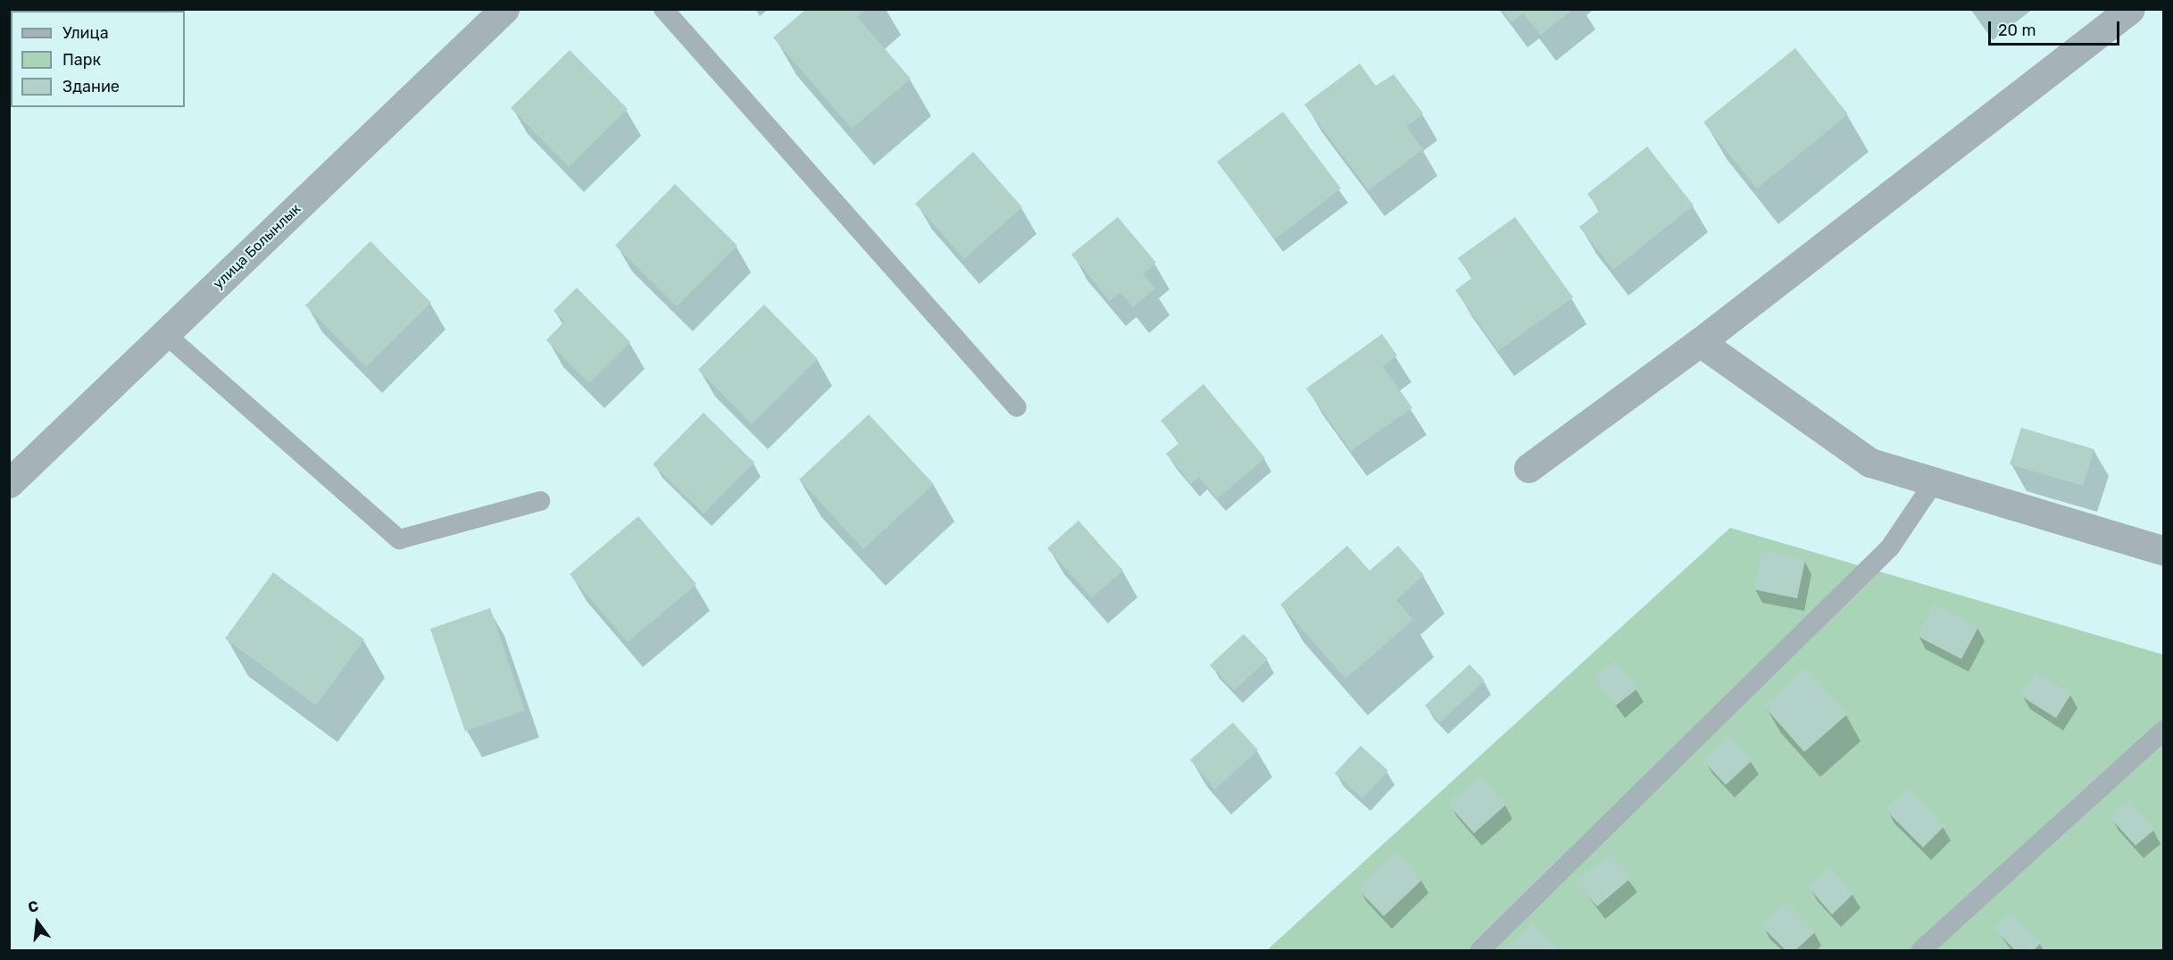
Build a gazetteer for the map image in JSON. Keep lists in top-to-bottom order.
{
  "streets": {
    "street": ["улица Болынлык"]
  },
  "legend": ["Улица", "Парк", "Здание"],
  "scale_bar": "20 m",
  "north": "top"
}
